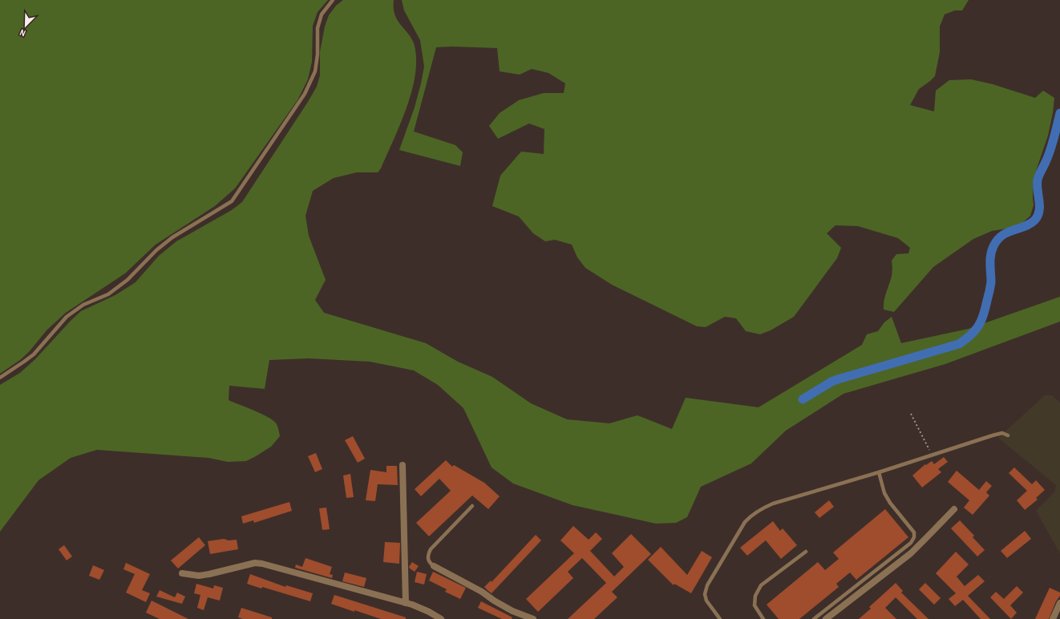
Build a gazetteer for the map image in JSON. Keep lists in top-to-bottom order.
{
  "north": "bottom left"
}
